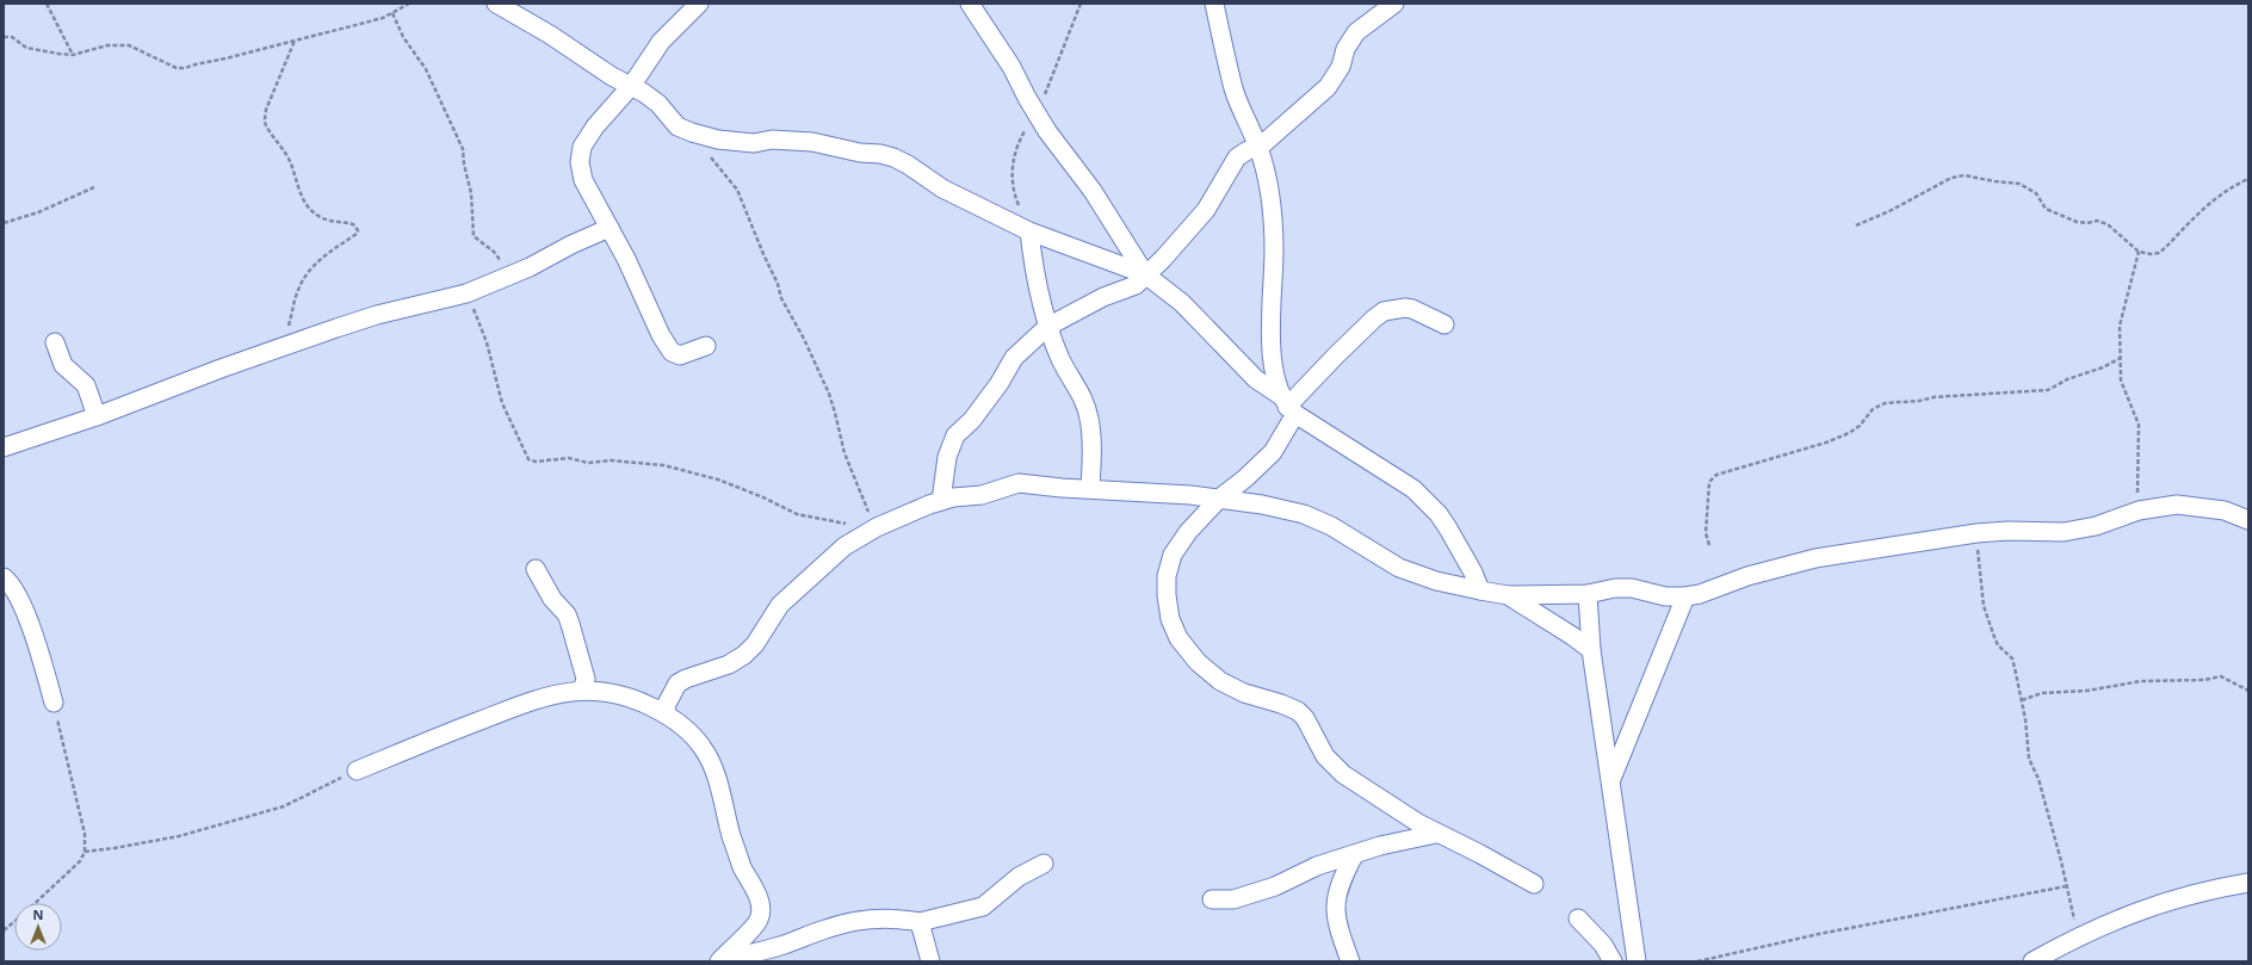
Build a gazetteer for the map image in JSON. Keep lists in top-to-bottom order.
{
  "north": "top"
}
